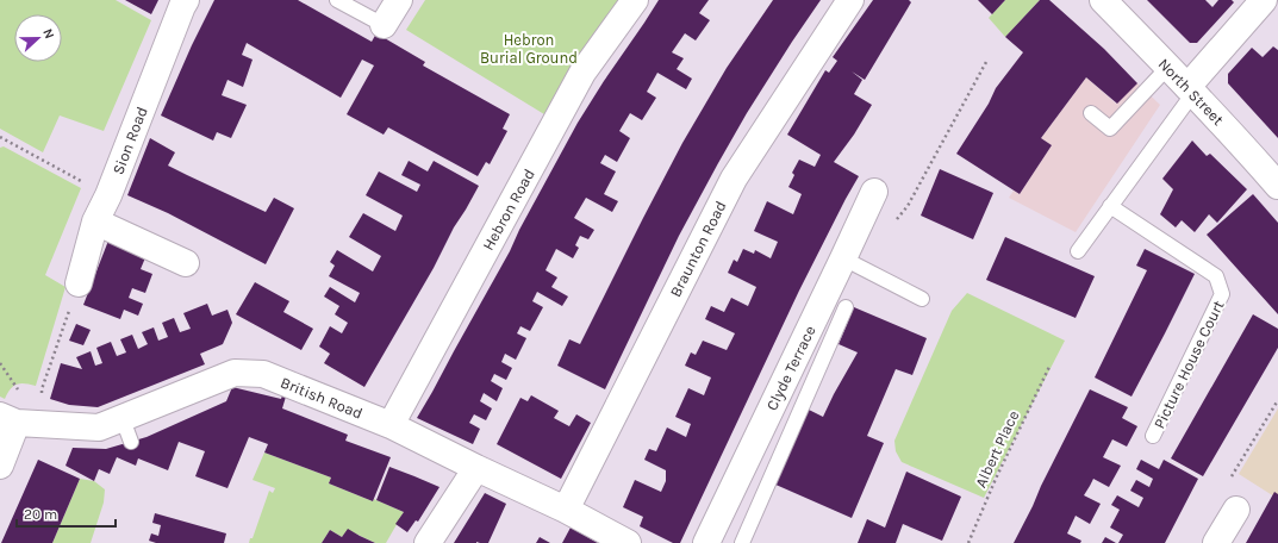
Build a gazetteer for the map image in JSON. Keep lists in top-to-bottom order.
{
  "streets": {
    "street": [
      "North Street",
      "Sion Road",
      "Hebron Road",
      "Braunton Road",
      "Clyde Terrace",
      "British Road"
    ],
    "lane": ["Picture House Court"],
    "path": ["Albert Place"]
  },
  "crossings": [
    ["Hebron Road", "British Road"],
    ["Braunton Road", "British Road"]
  ],
  "parks": ["Hebron Burial Ground"],
  "scale_bar": "20 m",
  "north": "right"
}
